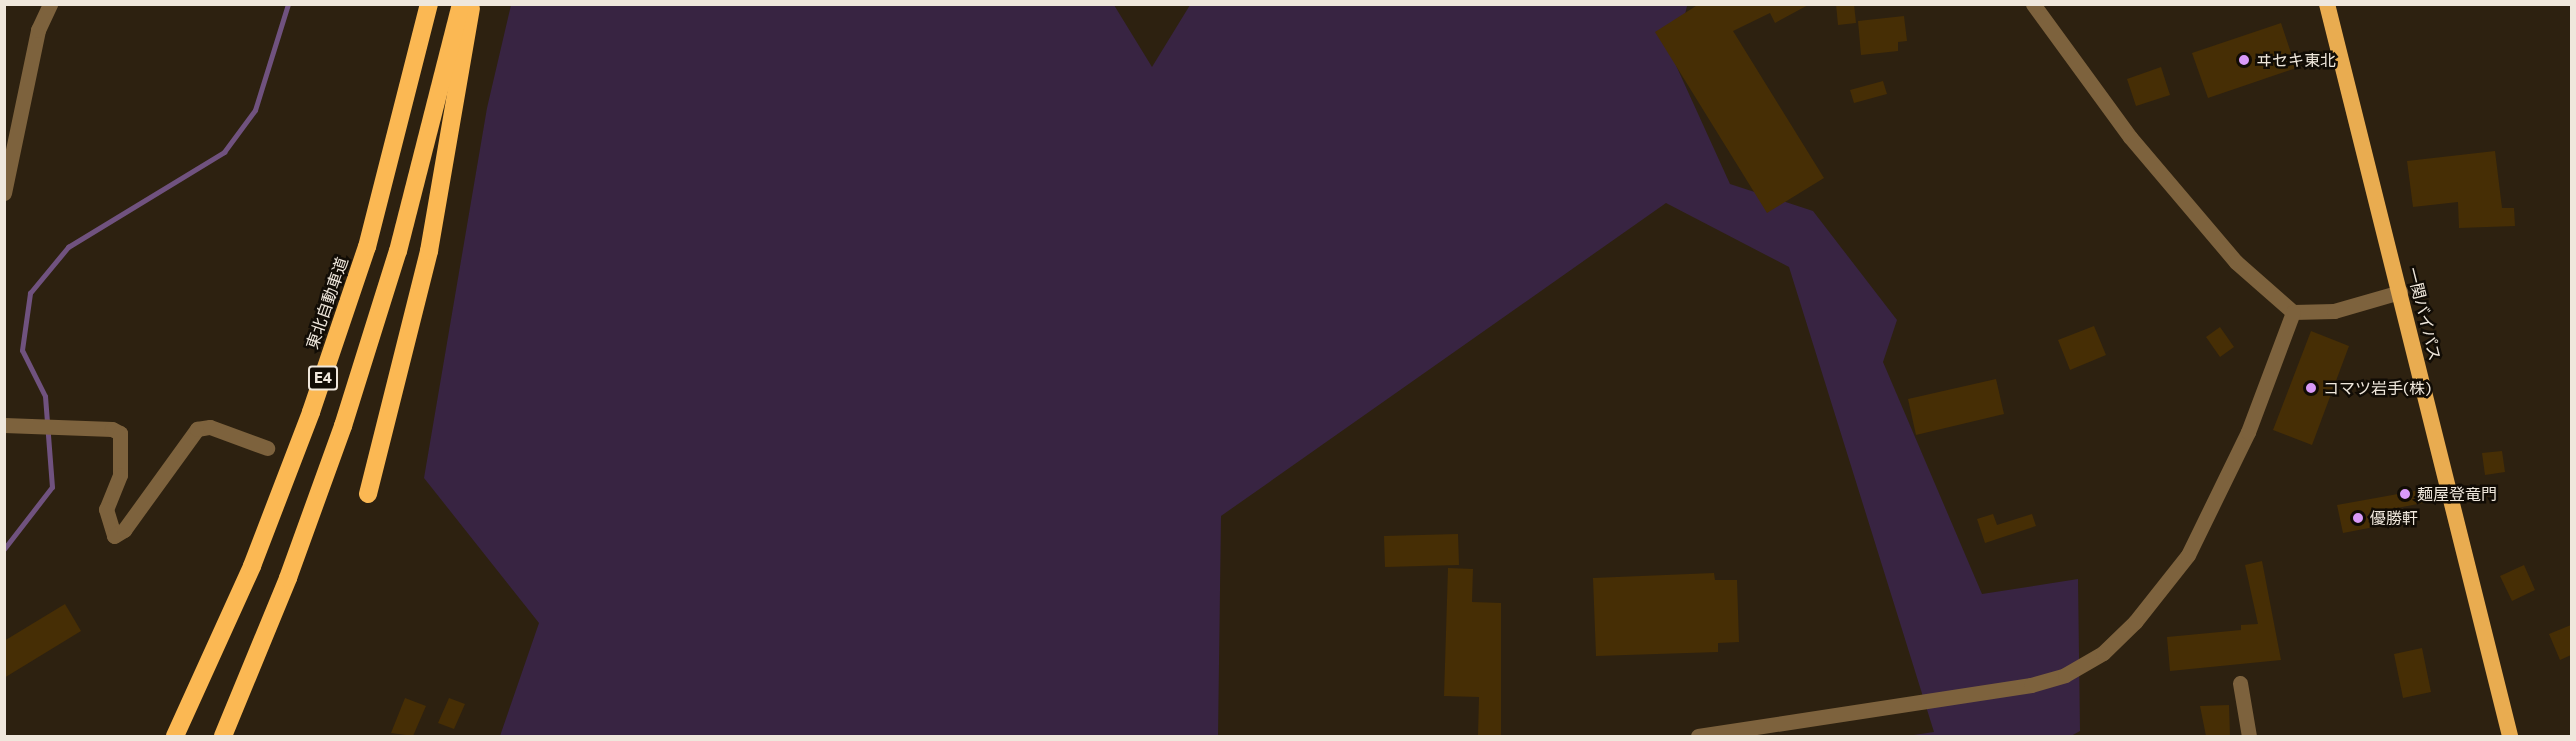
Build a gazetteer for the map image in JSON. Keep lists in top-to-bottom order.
{
  "streets": {
    "highway": ["東北自動車道", "一関バイパス", "E4"]
  },
  "places": [
    "ヰセキ東北",
    "コマツ岩手(株)",
    "麺屋登竜門",
    "優勝軒"
  ]
}
